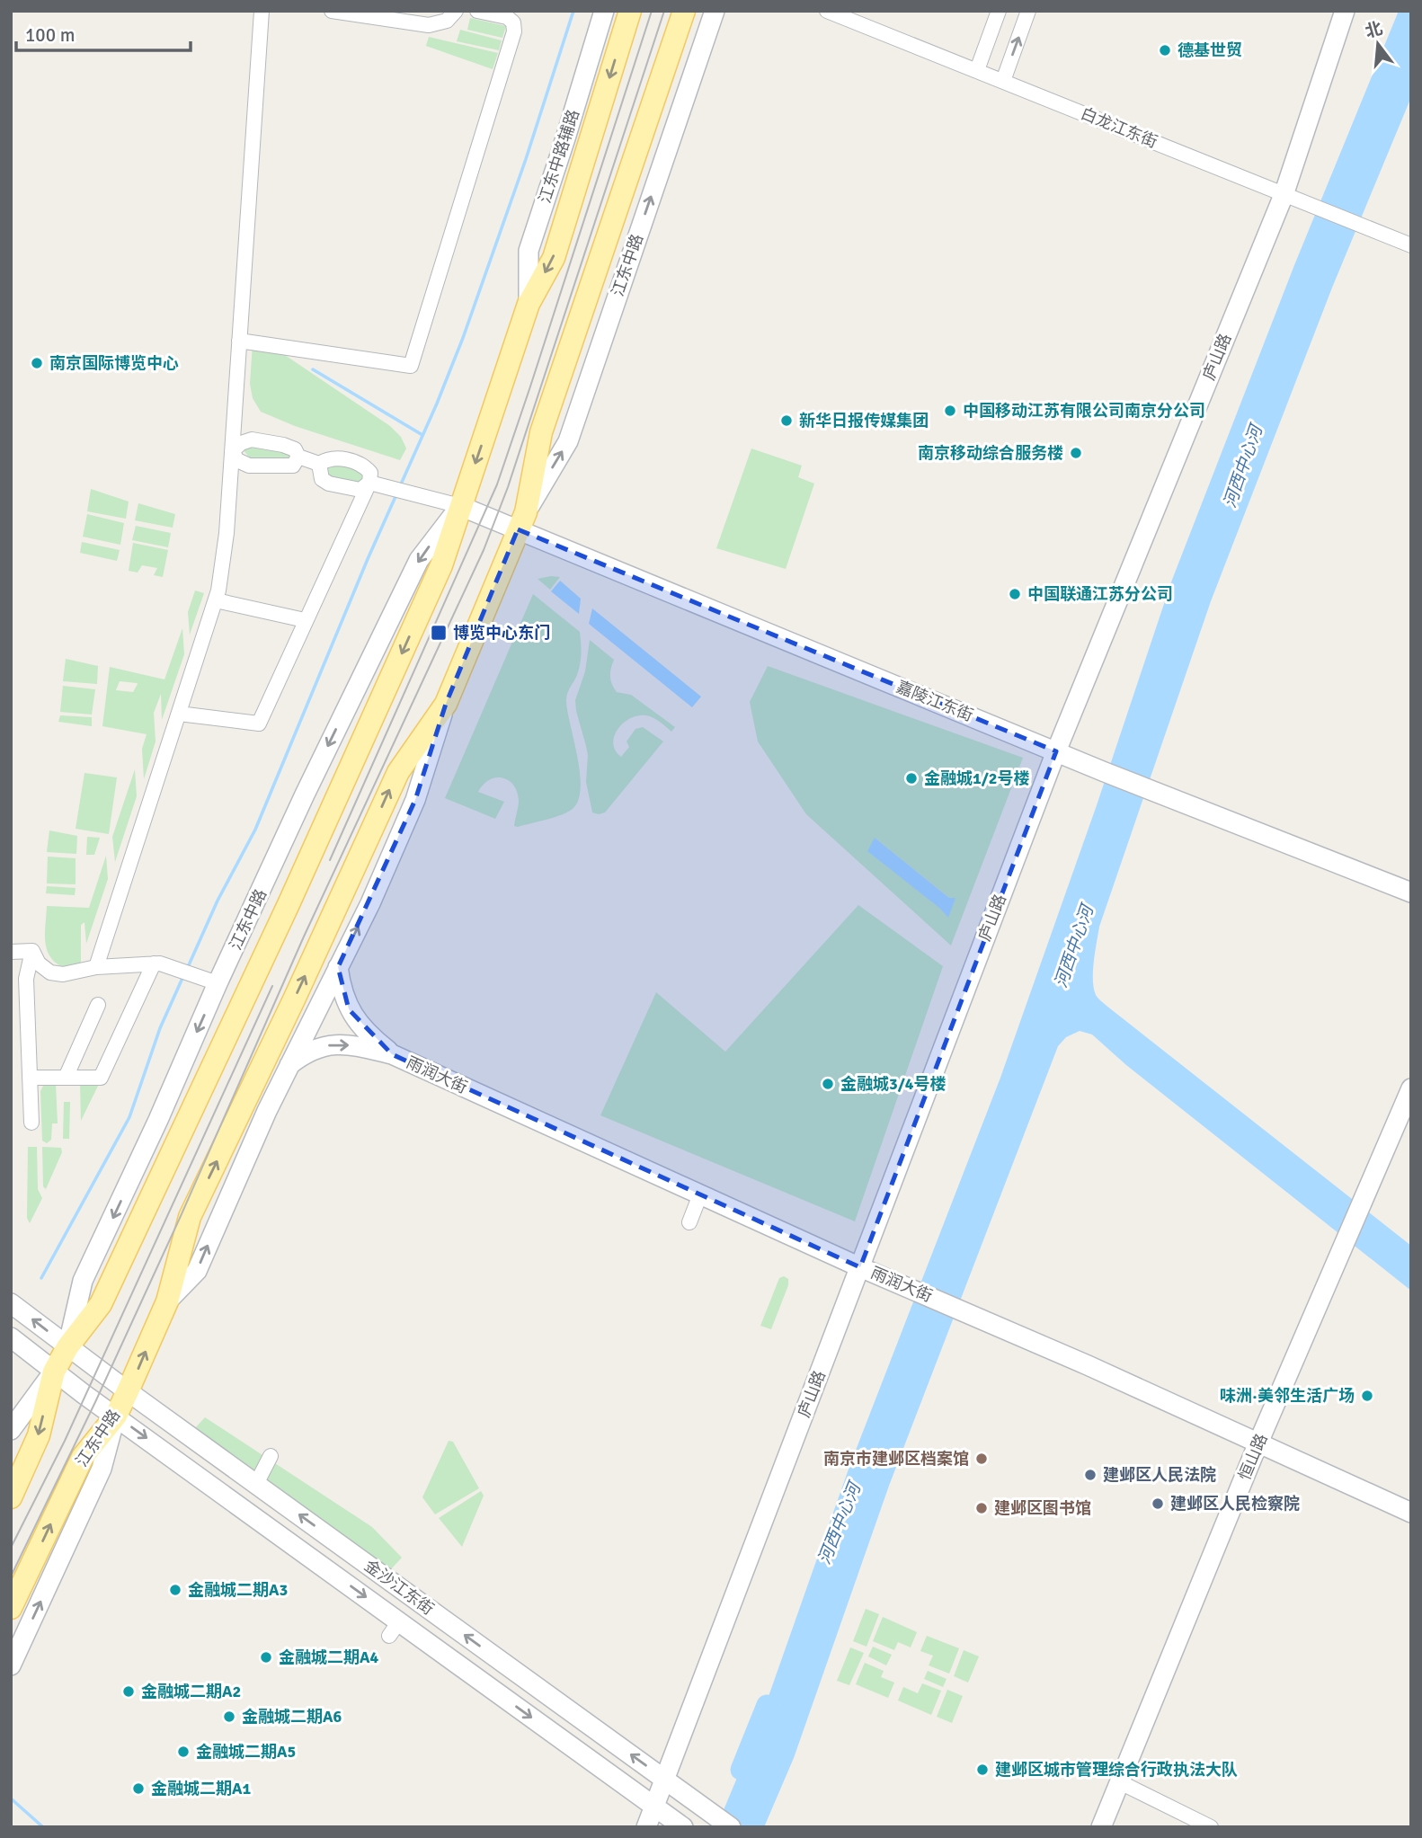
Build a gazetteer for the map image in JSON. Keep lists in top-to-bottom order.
{
  "streets": {
    "main road": ["江东中路"],
    "street": [
      "白龙江东街",
      "江东中路辅路",
      "庐山路",
      "嘉陵江东街",
      "雨润大街",
      "恒山路",
      "金沙江东街"
    ]
  },
  "crossings": [
    ["白龙江东街", "庐山路"],
    ["江东中路辅路", "江东中路"],
    ["江东中路", "嘉陵江东街"],
    ["江东中路", "金沙江东街"],
    ["庐山路", "嘉陵江东街"],
    ["庐山路", "雨润大街"],
    ["庐山路", "金沙江东街"],
    ["雨润大街", "恒山路"]
  ],
  "water": ["河西中心河"],
  "places": {
    "other": [
      "德基世贸",
      "南京国际博览中心",
      "中国移动江苏有限公司南京分公司",
      "新华日报传媒集团",
      "南京移动综合服务楼",
      "中国联通江苏分公司",
      "金融城1/2号楼",
      "金融城3/4号楼",
      "味洲·美邻生活广场",
      "南京市建邺区档案馆",
      "建邺区人民法院",
      "建邺区人民检察院",
      "建邺区图书馆",
      "金融城二期A3",
      "金融城二期A4",
      "金融城二期A2",
      "金融城二期A6",
      "金融城二期A5",
      "建邺区城市管理综合行政执法大队",
      "金融城二期A1"
    ],
    "transit": ["博览中心东门"]
  },
  "scale_bar": "100 m",
  "north": "top"
}
